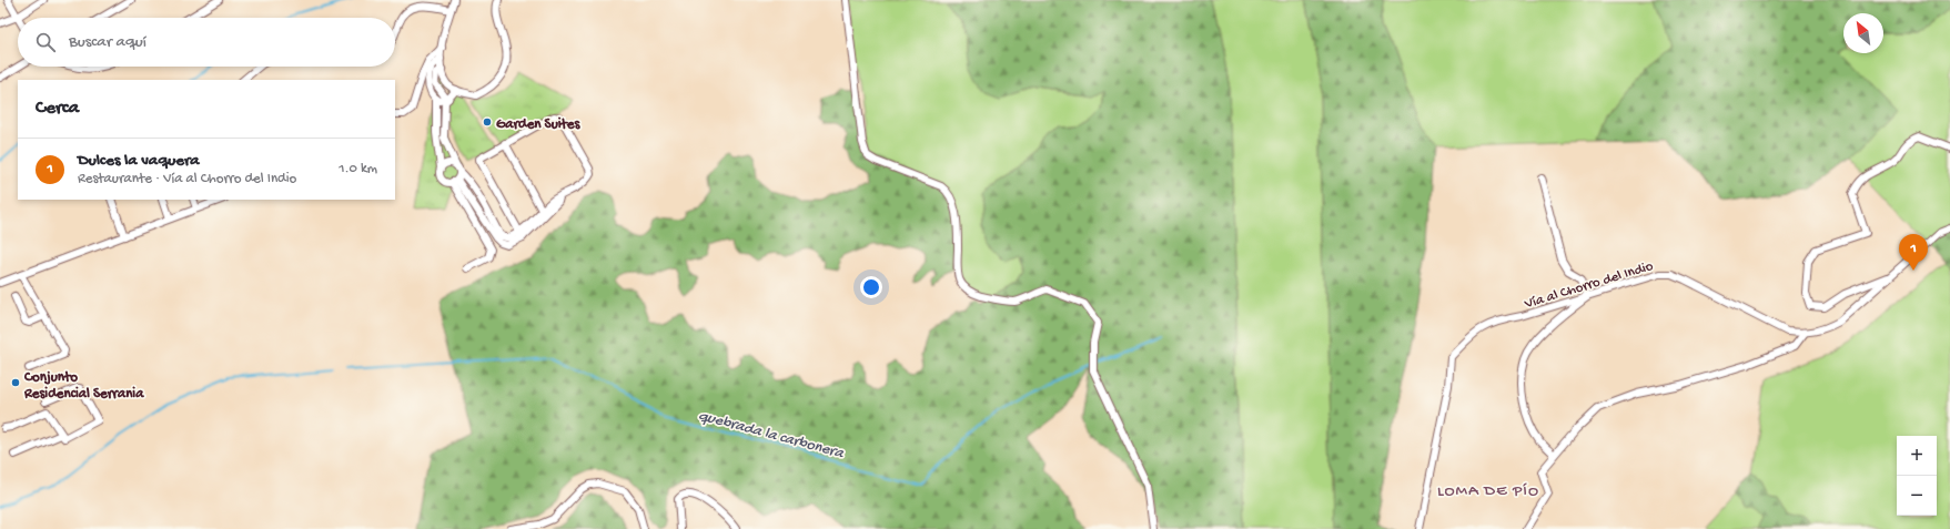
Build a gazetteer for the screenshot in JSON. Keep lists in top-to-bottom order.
{
  "streets": {
    "street": ["Vía al Chorro del Indio"]
  },
  "districts": ["LOMA DE PÍO"],
  "water": ["quebrada la carbonera"],
  "places": ["Garden Suites", "Conjunto Residencial Serrania"],
  "north": "top left",
  "page": {
    "search": "Buscar aquí",
    "heading": "Cerca",
    "list": [
      {
        "mark": "1",
        "name": "Dulces la vaquera",
        "note": "Restaurante · Vía al Chorro del Indio",
        "value": "1.0 km"
      }
    ],
    "pins": "1",
    "map_buttons": ["+", "−"]
  }
}
